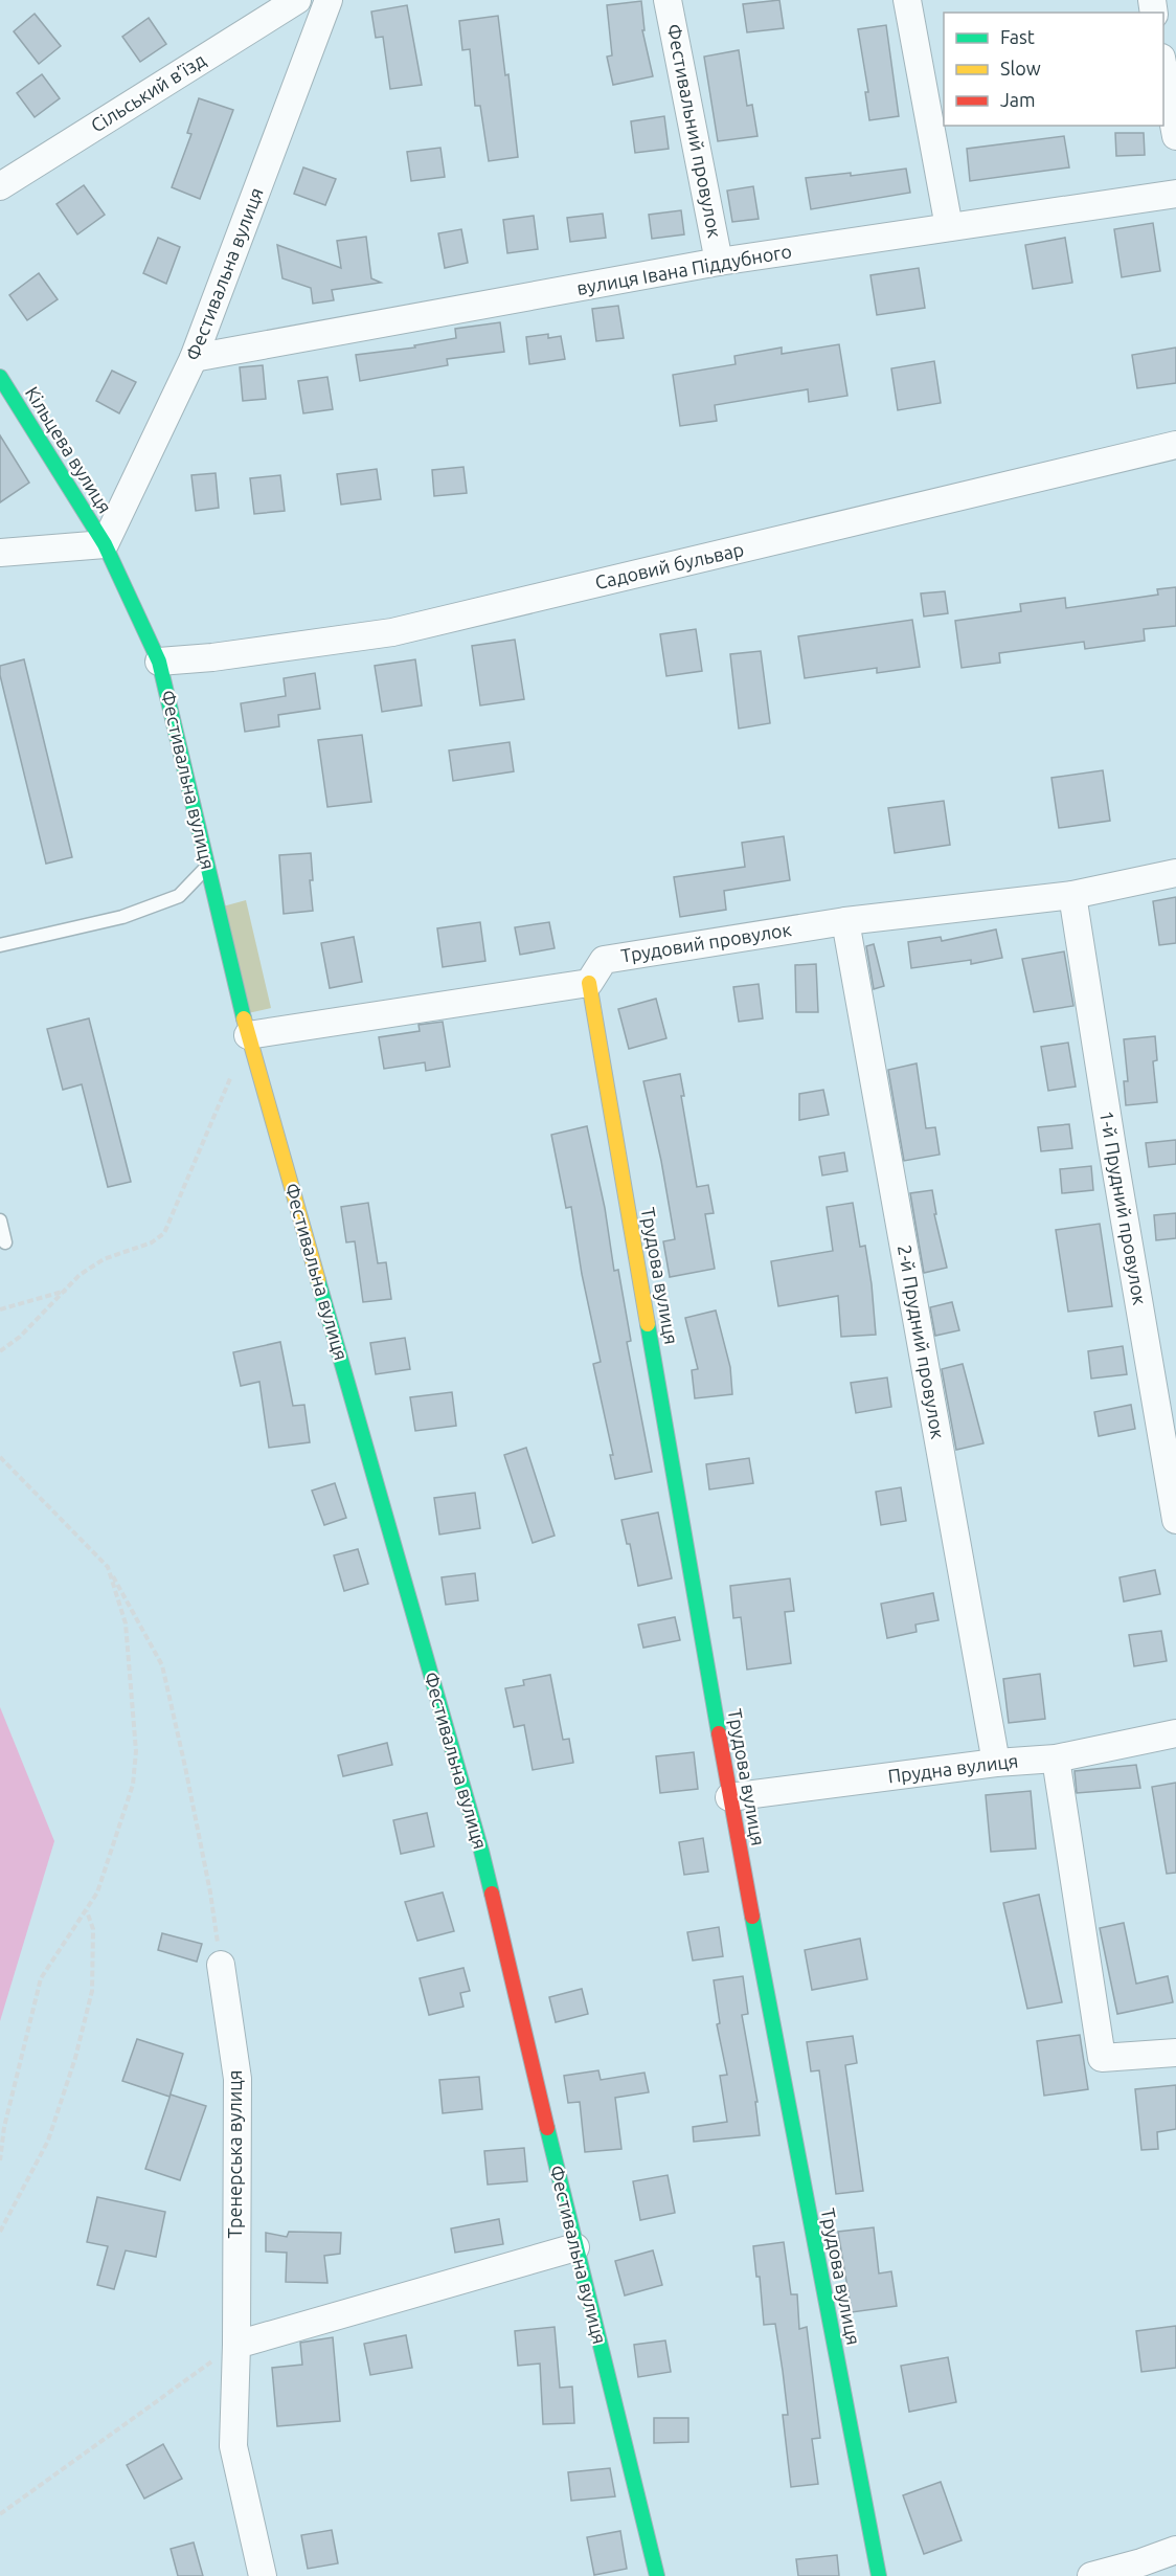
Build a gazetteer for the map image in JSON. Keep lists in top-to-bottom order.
{
  "streets": {
    "street": [
      "Сільський в’їзд",
      "Фестивальний провулок",
      "вулиця Івана Піддубного",
      "Фестивальна вулиця",
      "Кільцева вулиця",
      "Садовий бульвар",
      "Трудовий провулок",
      "1-й Прудний провулок",
      "Трудова вулиця",
      "2-й Прудний провулок",
      "Прудна вулиця",
      "Тренерська вулиця"
    ]
  },
  "crossings": [
    ["Фестивальний провулок", "вулиця Івана Піддубного"],
    ["вулиця Івана Піддубного", "Фестивальна вулиця"],
    ["Фестивальна вулиця", "Кільцева вулиця"],
    ["Фестивальна вулиця", "Садовий бульвар"],
    ["Трудовий провулок", "1-й Прудний провулок"],
    ["Трудовий провулок", "Трудова вулиця"],
    ["Трудовий провулок", "2-й Прудний провулок"],
    ["Трудова вулиця", "Прудна вулиця"],
    ["2-й Прудний провулок", "Прудна вулиця"]
  ],
  "legend": ["Fast", "Slow", "Jam"]
}
